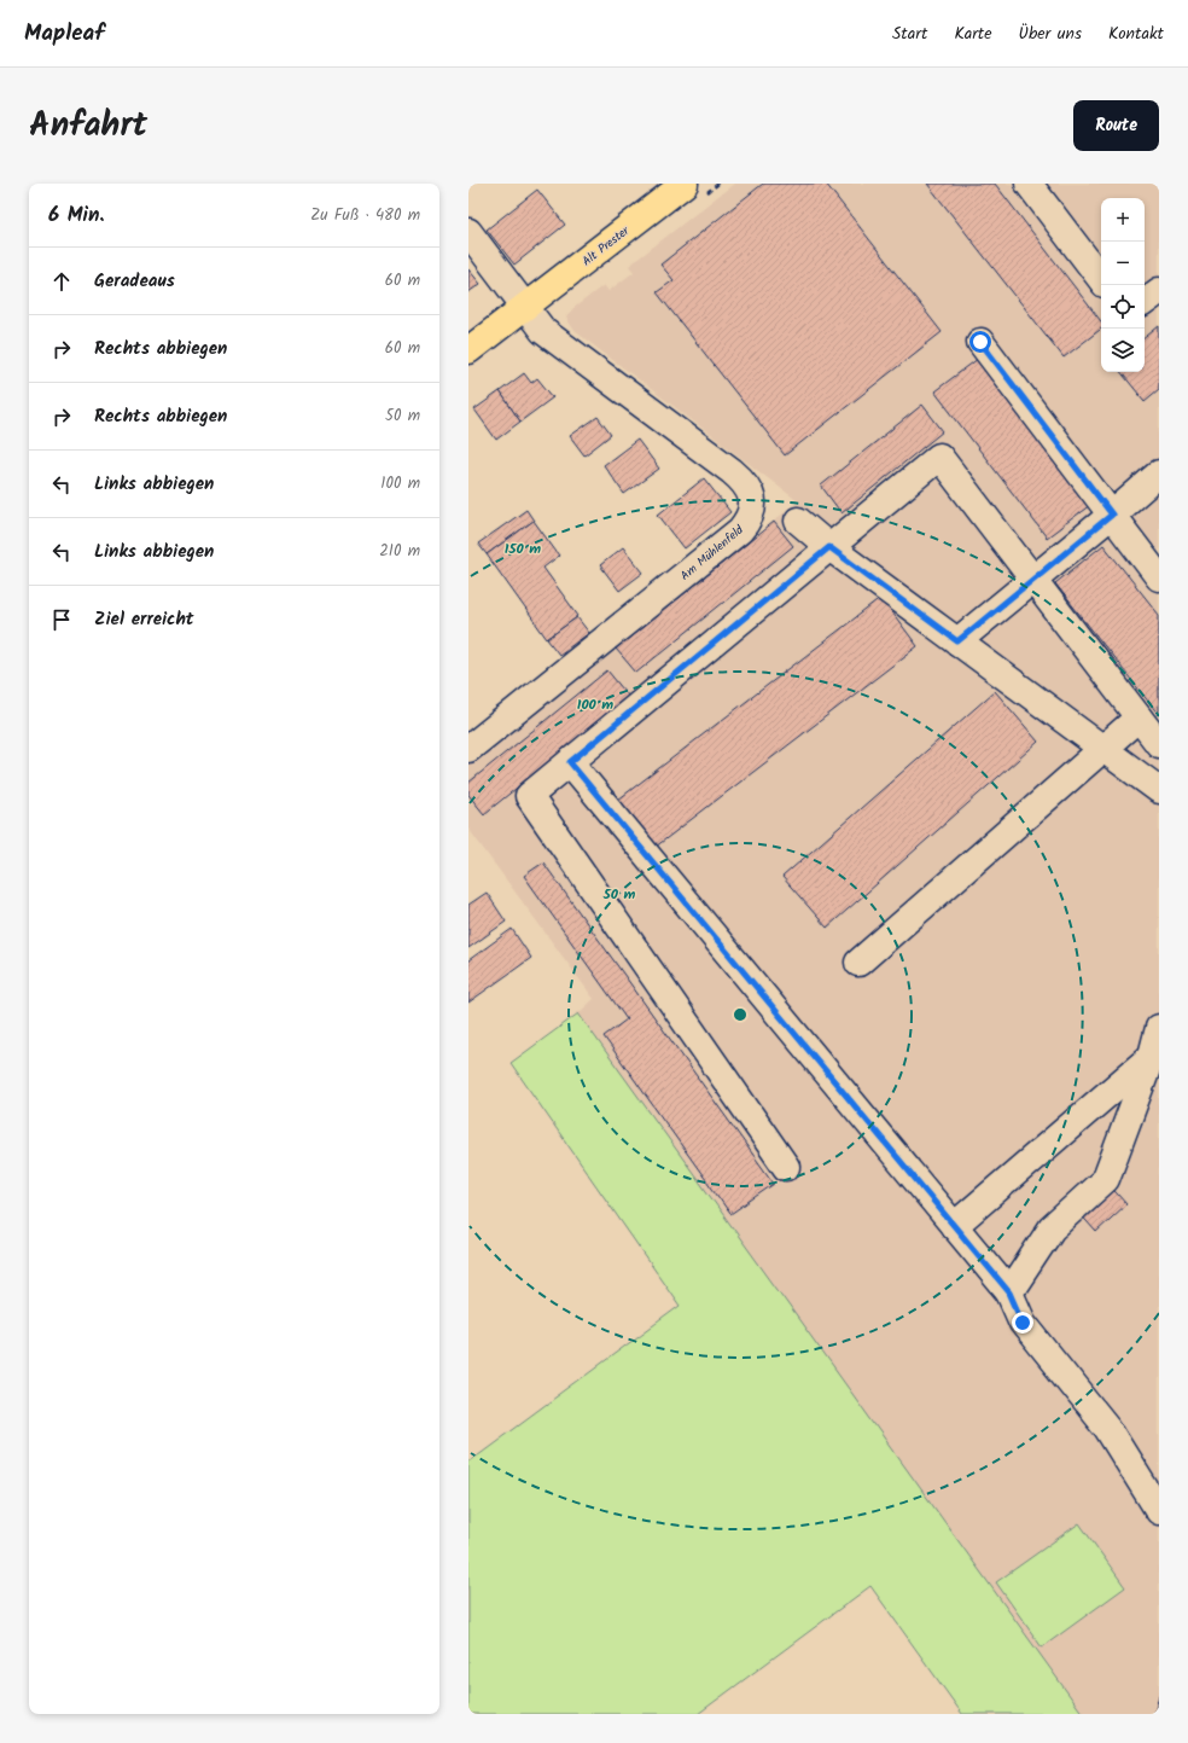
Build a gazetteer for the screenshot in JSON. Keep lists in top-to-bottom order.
{
  "streets": {
    "main road": ["Alt Prester"],
    "street": ["Am Mühlenfeld"]
  },
  "crossings": [
    ["Alt Prester", "Am Mühlenfeld"]
  ],
  "page": {
    "header": "Mapleaf",
    "nav": [
      "Start",
      "Karte",
      "Über uns",
      "Kontakt"
    ],
    "title": "Anfahrt",
    "buttons": "Route",
    "heading": ["6 Min.", "Zu Fuß · 480 m"],
    "map_buttons": ["+", "−"],
    "list": [
      ["Geradeaus", "60 m"],
      ["Rechts abbiegen", "60 m"],
      ["Rechts abbiegen", "50 m"],
      ["Links abbiegen", "100 m"],
      ["Links abbiegen", "210 m"],
      "Ziel erreicht"
    ]
  },
  "rings": ["150 m", "100 m", "50 m"]
}
